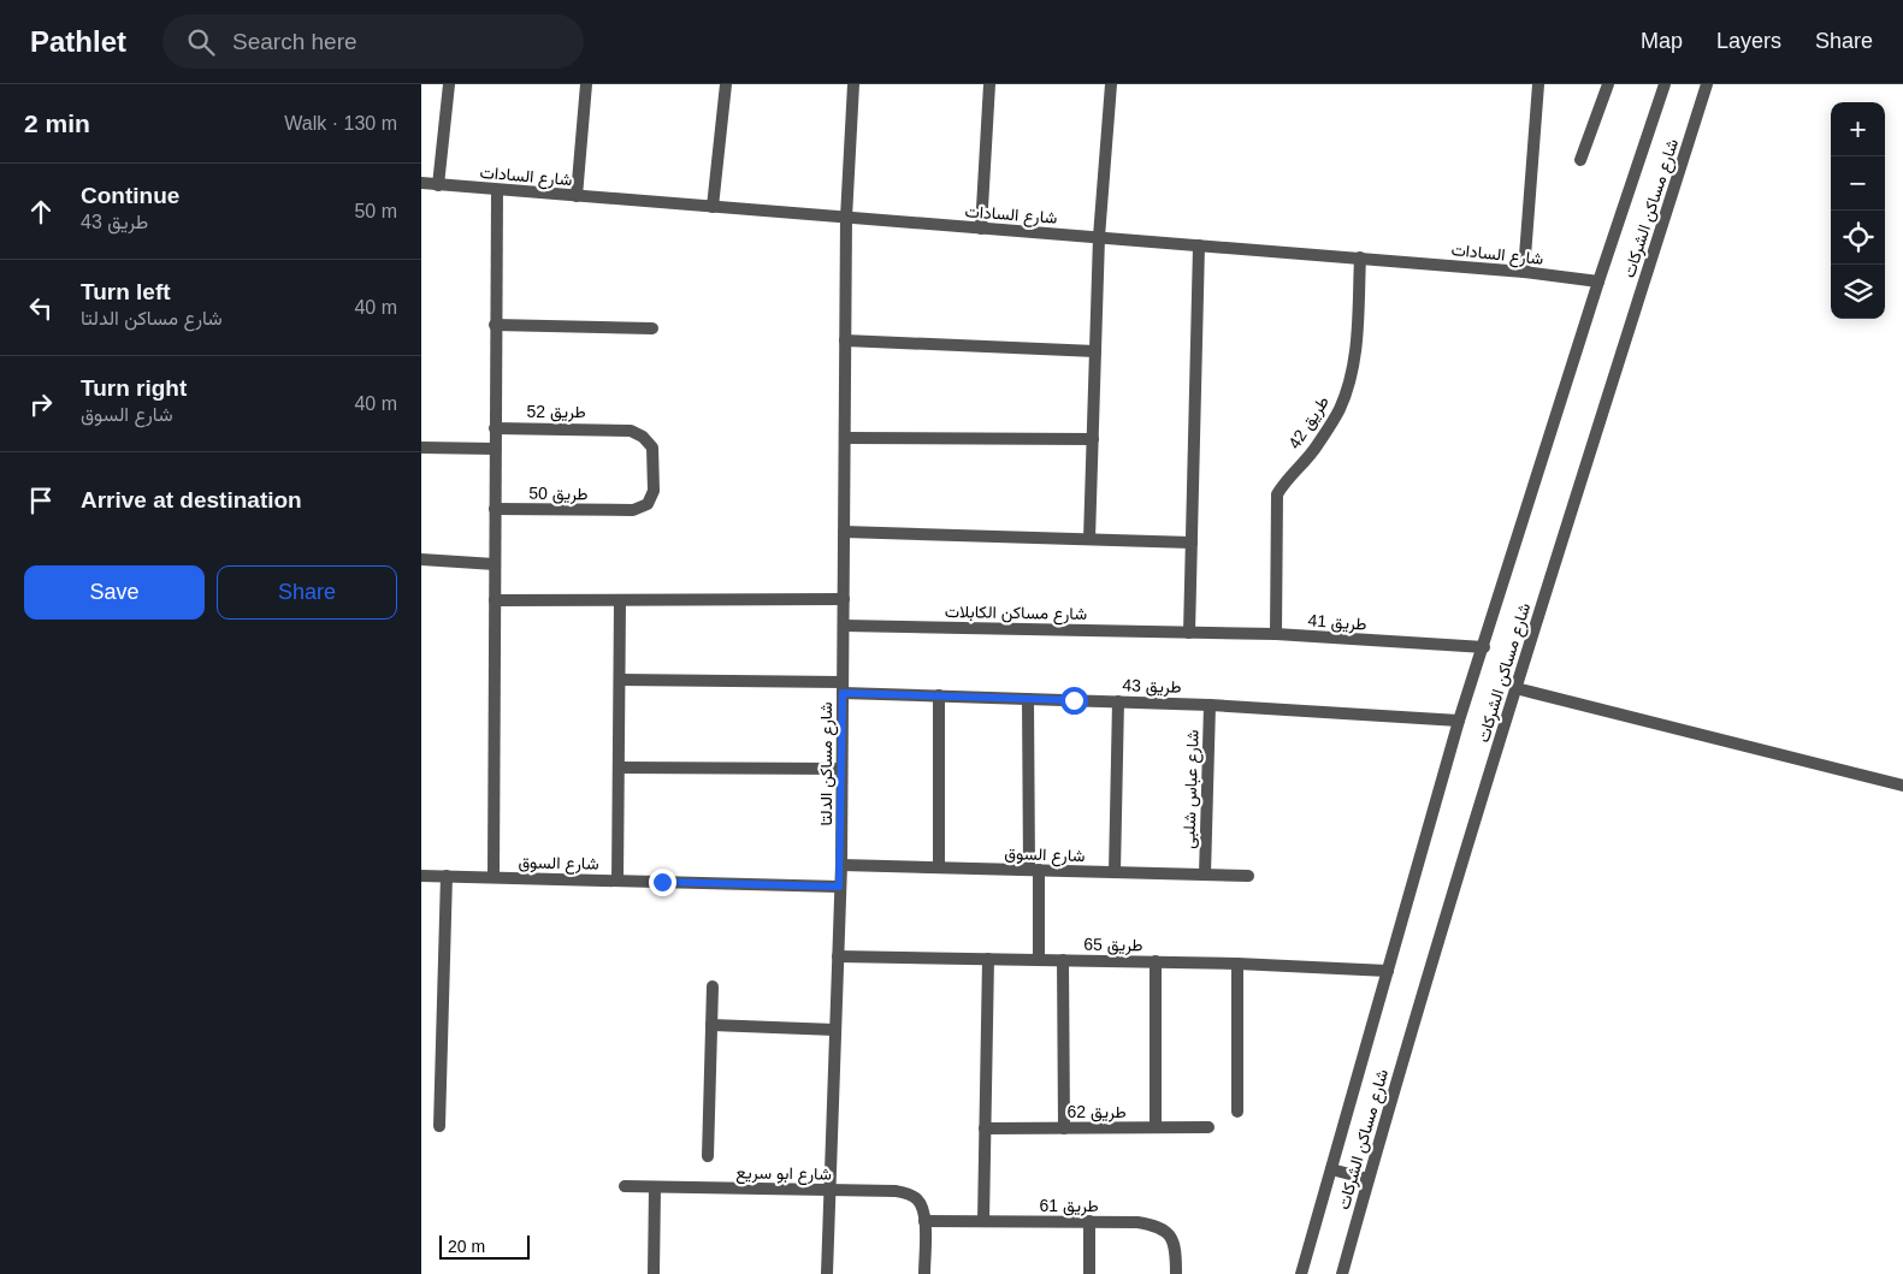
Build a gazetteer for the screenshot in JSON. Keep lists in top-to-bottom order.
{
  "streets": {
    "street": [
      "شارع السادات",
      "شارع مساكن الشركات",
      "طريق 52",
      "طريق 42",
      "طريق 50",
      "شارع مساكن الكابلات",
      "طريق 41",
      "طريق 43",
      "شارع مساكن الدلتا",
      "شارع عباس شلبى",
      "شارع السوق",
      "طريق 65",
      "طريق 62",
      "شارع ابو سريع",
      "طريق 61"
    ]
  },
  "crossings": [
    ["شارع السادات", "شارع مساكن الشركات"],
    ["شارع السادات", "طريق 42"],
    ["شارع السادات", "شارع مساكن الدلتا"],
    ["شارع مساكن الشركات", "طريق 41"],
    ["شارع مساكن الشركات", "طريق 43"],
    ["شارع مساكن الشركات", "طريق 65"],
    ["طريق 52", "طريق 50"],
    ["طريق 42", "طريق 41"],
    ["شارع مساكن الكابلات", "طريق 41"],
    ["شارع مساكن الكابلات", "شارع مساكن الدلتا"],
    ["طريق 43", "شارع مساكن الدلتا"],
    ["طريق 43", "شارع عباس شلبى"],
    ["شارع مساكن الدلتا", "شارع السوق"],
    ["شارع مساكن الدلتا", "طريق 65"],
    ["شارع مساكن الدلتا", "شارع ابو سريع"],
    ["شارع عباس شلبى", "شارع السوق"],
    ["شارع ابو سريع", "طريق 61"]
  ],
  "scale_bar": "20 m",
  "page": {
    "header": "Pathlet",
    "search": "Search here",
    "nav": ["Map", "Layers", "Share"],
    "heading": ["2 min", "Walk · 130 m"],
    "map_buttons": ["+", "−"],
    "list": [
      ["Continue", "طريق 43", "50 m"],
      ["Turn left", "شارع مساكن الدلتا", "40 m"],
      ["Turn right", "شارع السوق", "40 m"],
      "Arrive at destination"
    ],
    "buttons": ["Save", "Share"],
    "scale": "20 m"
  }
}
